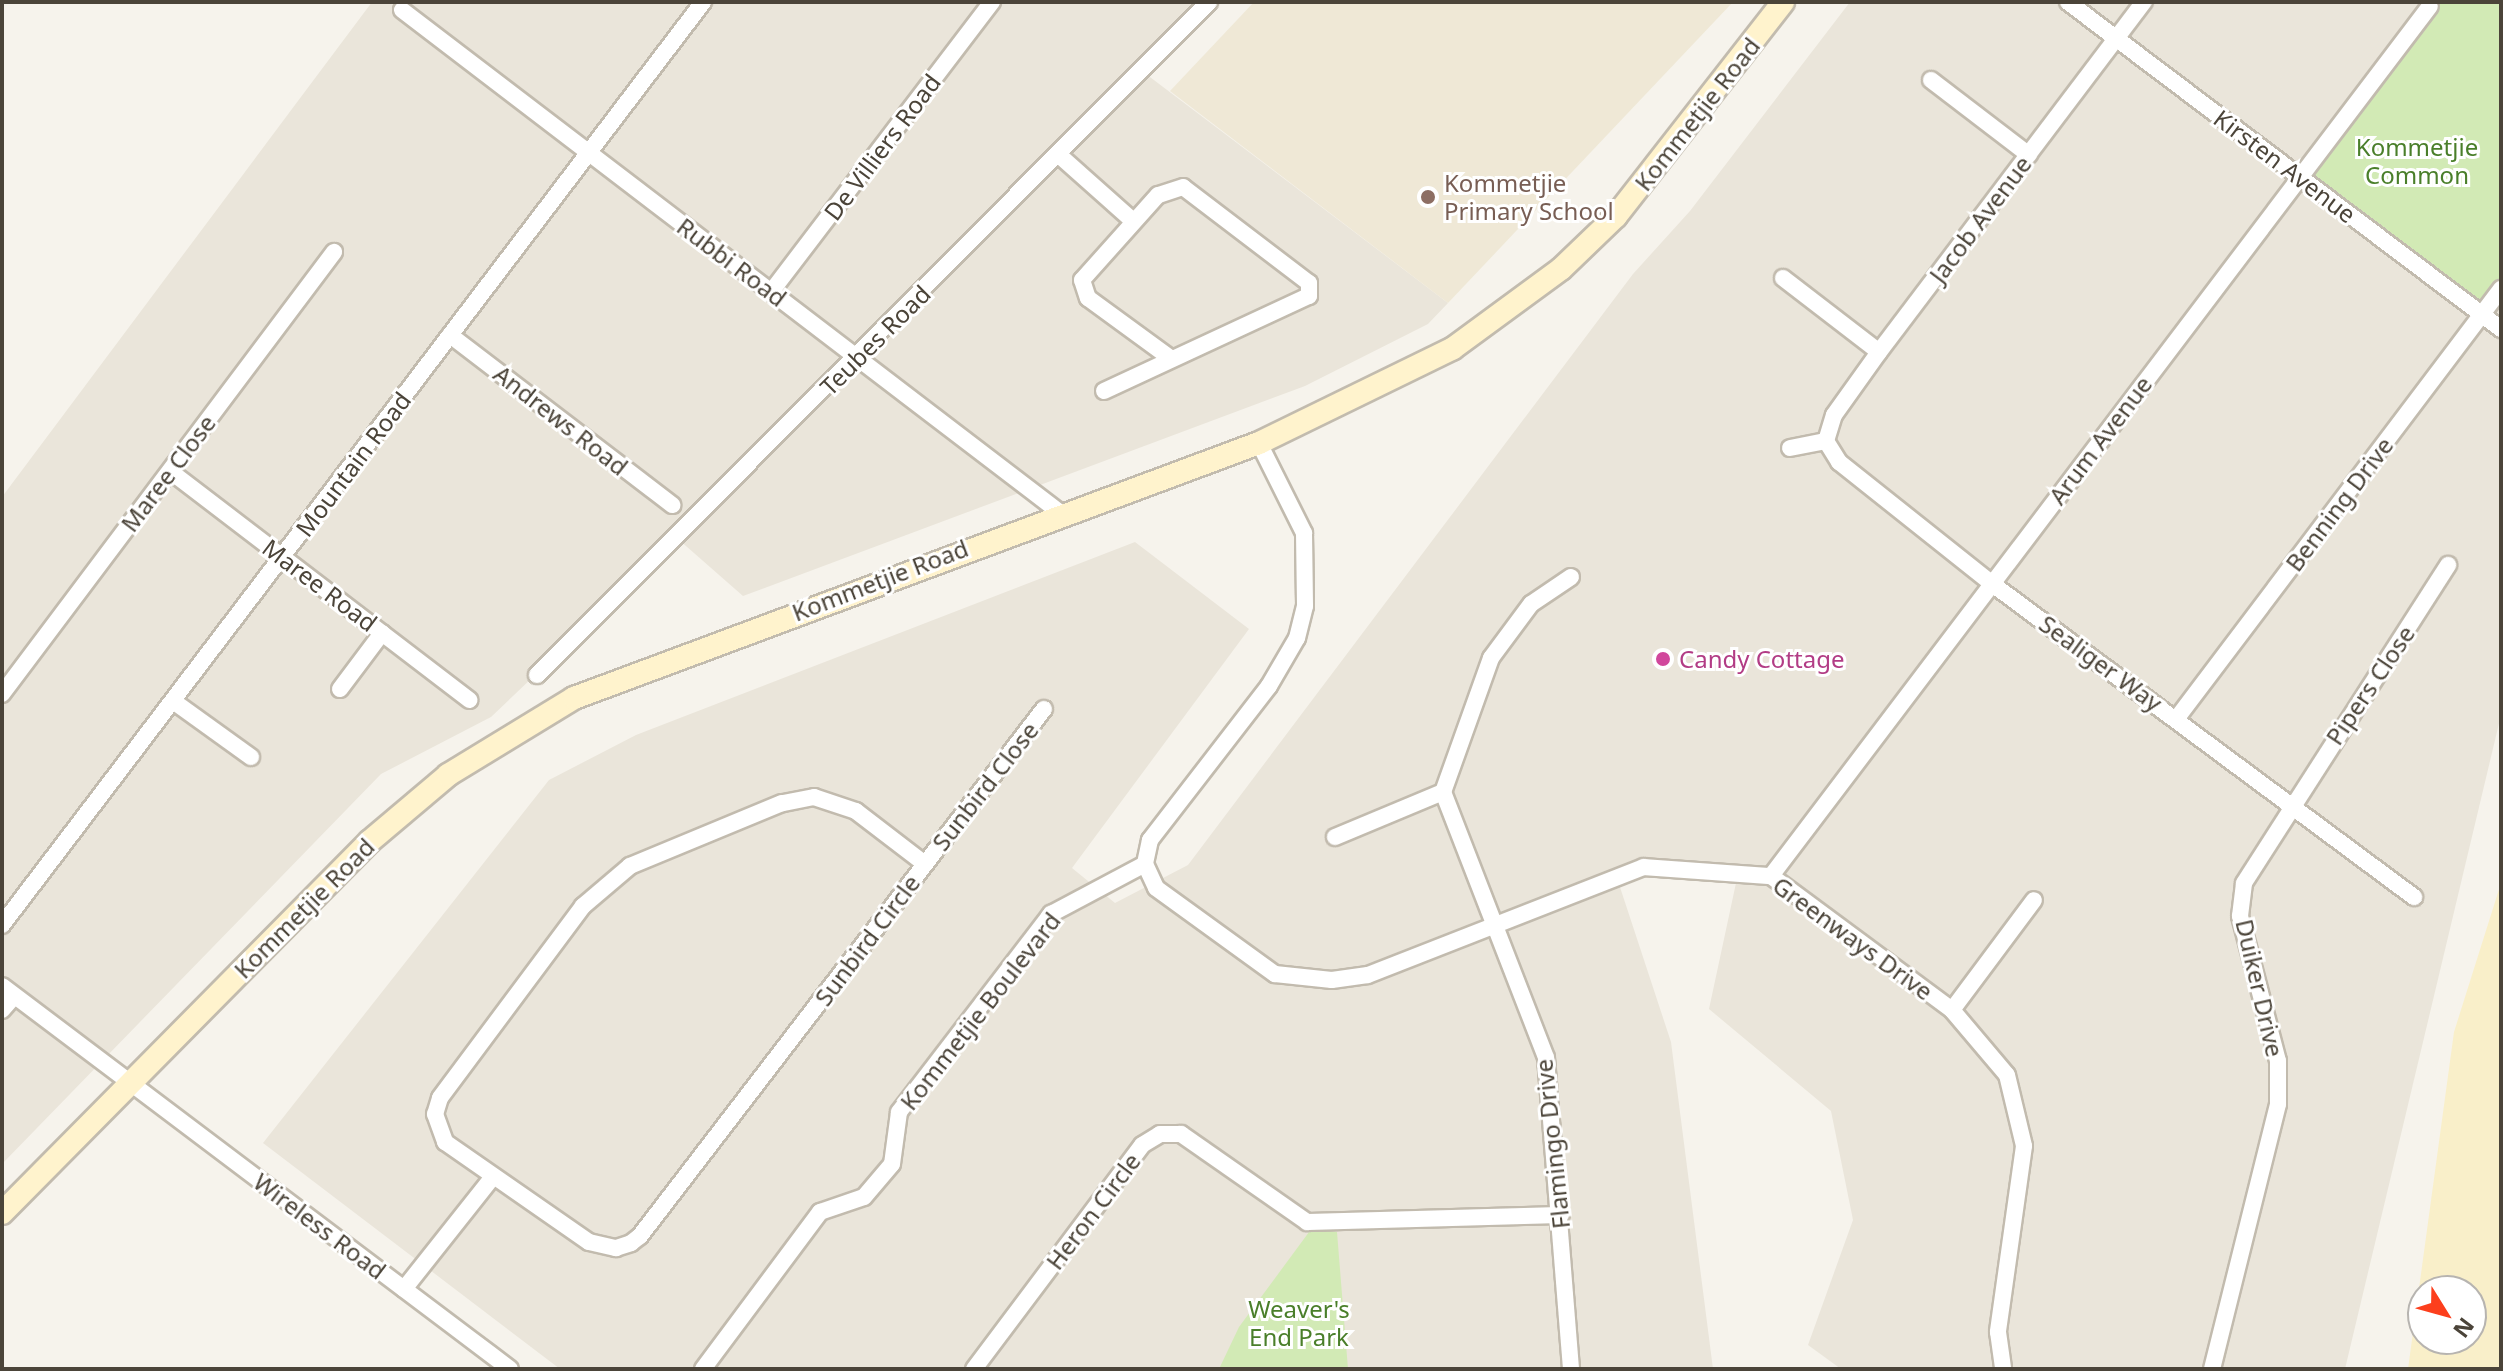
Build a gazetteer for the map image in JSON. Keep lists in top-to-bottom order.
{
  "streets": {
    "main road": ["Kommetjie Road"],
    "street": [
      "De Villiers Road",
      "Kirsten Avenue",
      "Jacob Avenue",
      "Rubbi Road",
      "Teubes Road",
      "Andrews Road",
      "Arum Avenue",
      "Mountain Road",
      "Maree Close",
      "Benning Drive",
      "Maree Road",
      "Sealiger Way",
      "Pipers Close",
      "Sunbird Close",
      "Greenways Drive",
      "Sunbird Circle",
      "Duiker Drive",
      "Kommetjie Boulevard",
      "Flamingo Drive",
      "Heron Circle",
      "Wireless Road"
    ]
  },
  "crossings": [
    ["Kommetjie Road", "Rubbi Road"],
    ["Kommetjie Road", "Wireless Road"],
    ["De Villiers Road", "Rubbi Road"],
    ["Kirsten Avenue", "Jacob Avenue"],
    ["Kirsten Avenue", "Arum Avenue"],
    ["Kirsten Avenue", "Benning Drive"],
    ["Jacob Avenue", "Sealiger Way"],
    ["Rubbi Road", "Teubes Road"],
    ["Rubbi Road", "Mountain Road"],
    ["Andrews Road", "Mountain Road"],
    ["Arum Avenue", "Sealiger Way"],
    ["Arum Avenue", "Greenways Drive"],
    ["Mountain Road", "Maree Road"],
    ["Maree Close", "Maree Road"],
    ["Benning Drive", "Sealiger Way"],
    ["Sealiger Way", "Pipers Close"],
    ["Sealiger Way", "Duiker Drive"],
    ["Pipers Close", "Duiker Drive"],
    ["Sunbird Close", "Sunbird Circle"],
    ["Greenways Drive", "Kommetjie Boulevard"],
    ["Greenways Drive", "Flamingo Drive"],
    ["Flamingo Drive", "Heron Circle"]
  ],
  "parks": ["Kommetjie Common", "Weaver's End Park"],
  "places": ["Kommetjie Primary School", "Candy Cottage"],
  "north": "bottom right"
}
